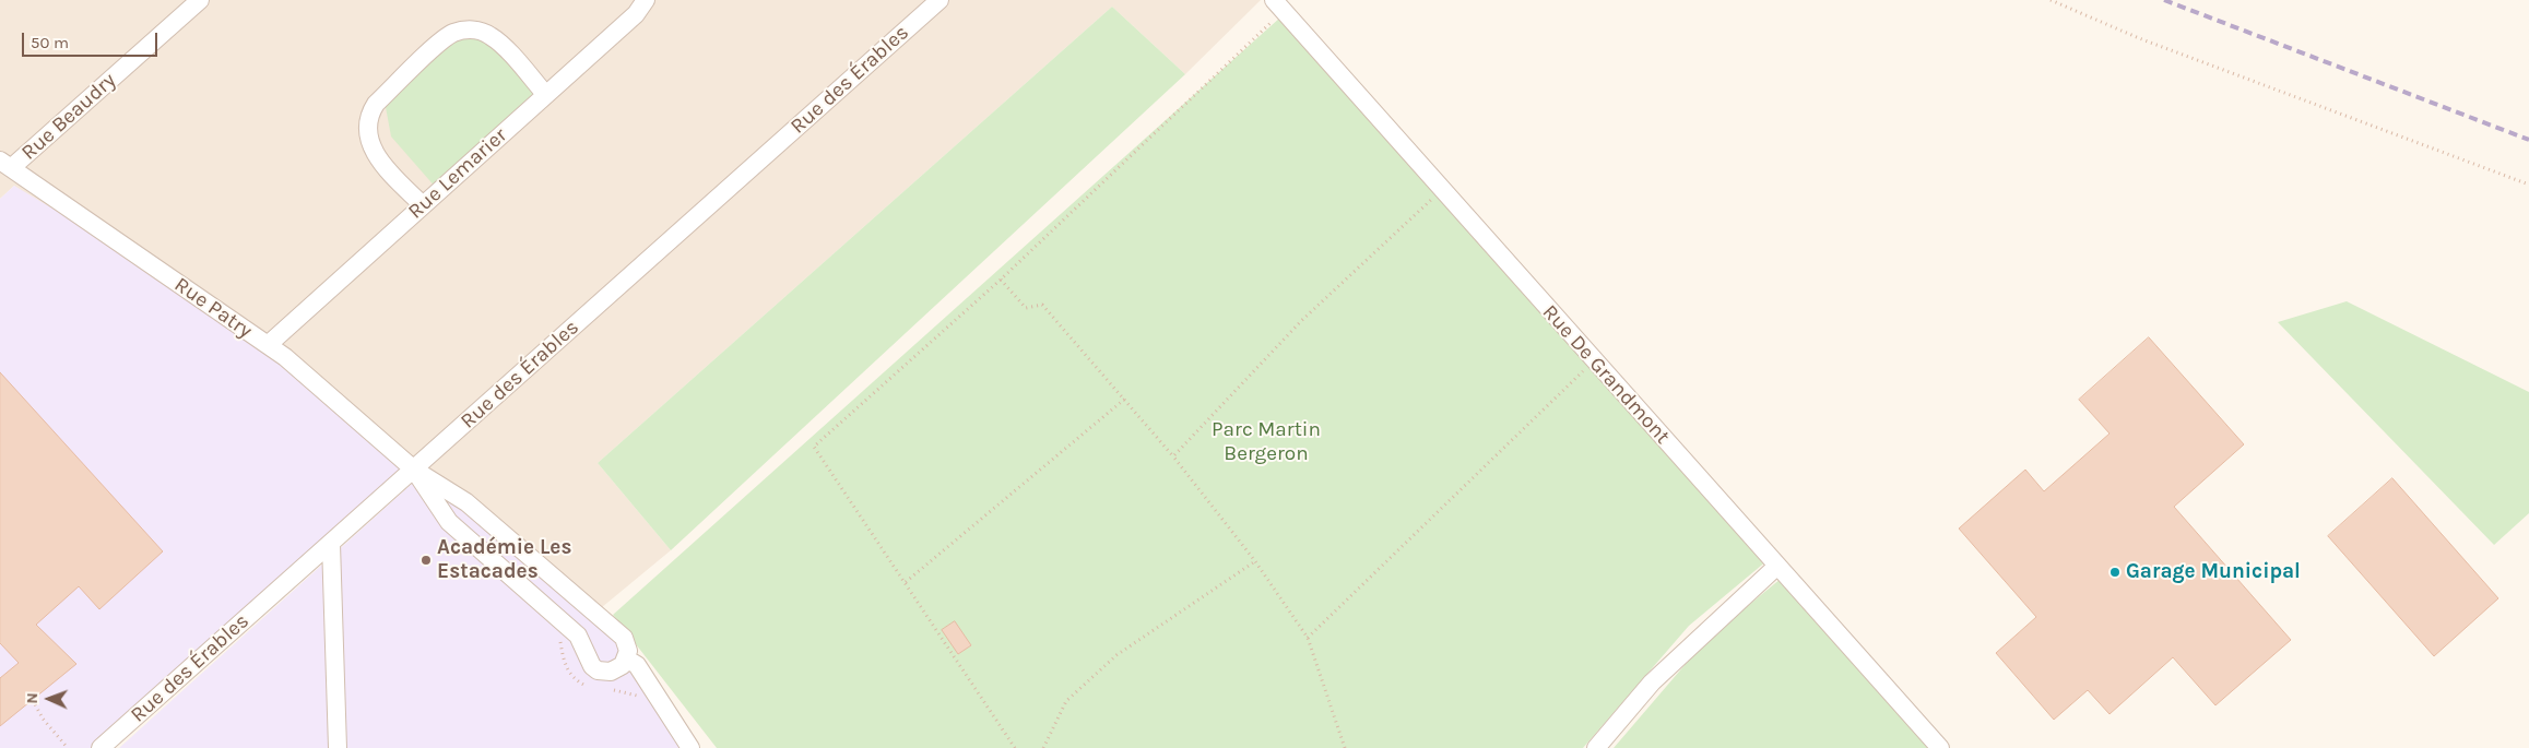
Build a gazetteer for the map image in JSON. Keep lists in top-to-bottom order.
{
  "streets": {
    "street": [
      "Rue des Érables",
      "Rue Beaudry",
      "Rue Lemarier",
      "Rue Patry",
      "Rue De Grandmont"
    ]
  },
  "crossings": [
    ["Rue des Érables", "Rue Patry"],
    ["Rue Beaudry", "Rue Patry"],
    ["Rue Lemarier", "Rue Patry"]
  ],
  "parks": ["Parc Martin Bergeron"],
  "places": ["Académie Les Estacades", "Garage Municipal"],
  "scale_bar": "50 m",
  "north": "left"
}
